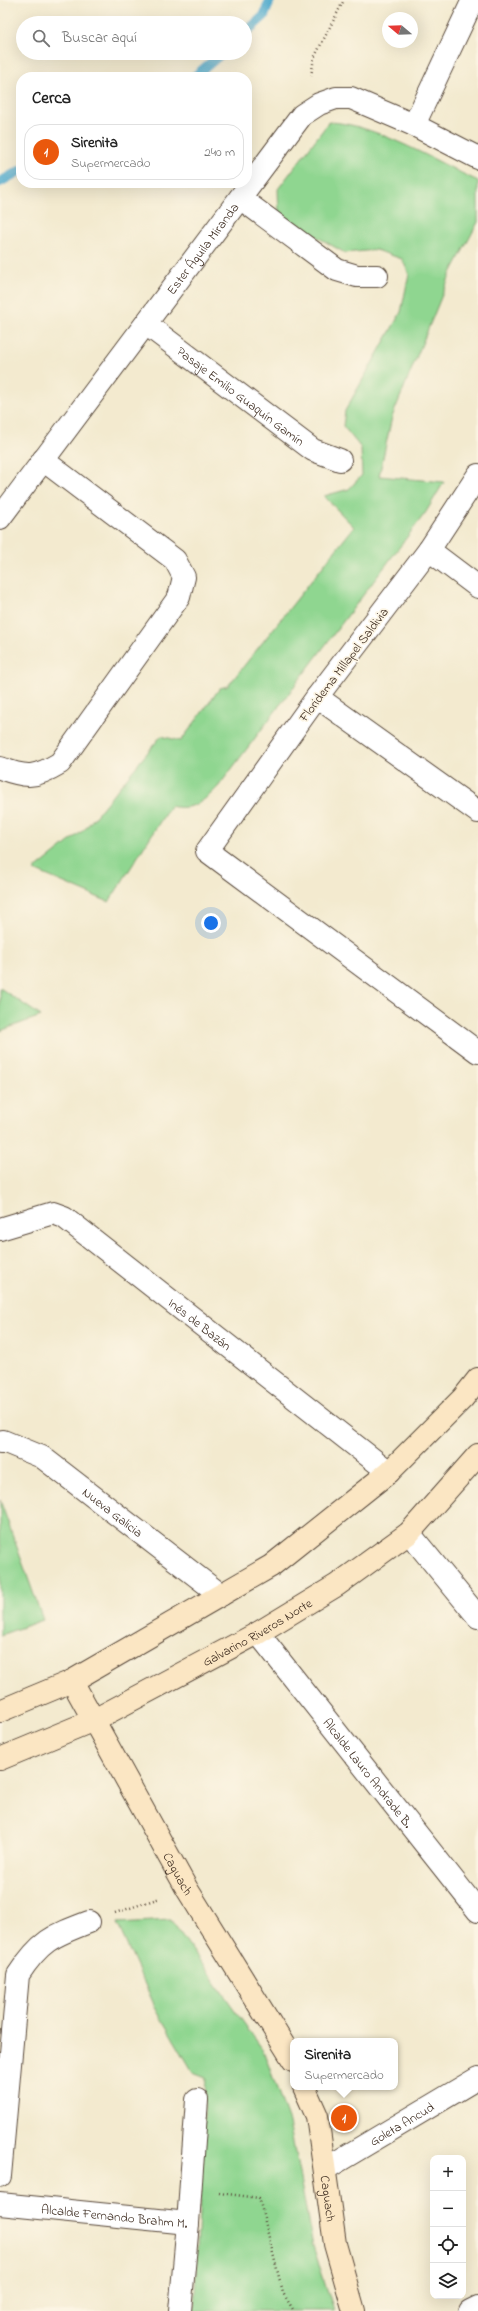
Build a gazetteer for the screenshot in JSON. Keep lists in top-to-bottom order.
{
  "streets": {
    "street": [
      "Ester Águila Miranda",
      "Pasaje Emilio Guaquín Gamín",
      "Floridema Millapel Saldivia",
      "Inés de Bazán",
      "Nueva Galicia",
      "Galvarino Riveros Norte",
      "Alcalde Lauro Andrade B.",
      "Caguach",
      "Goleta Ancud",
      "Alcalde Fernando Brahm M."
    ]
  },
  "crossings": [
    ["Ester Águila Miranda", "Pasaje Emilio Guaquín Gamín"],
    ["Galvarino Riveros Norte", "Alcalde Lauro Andrade B."],
    ["Galvarino Riveros Norte", "Caguach"],
    ["Caguach", "Goleta Ancud"]
  ],
  "north": "left",
  "page": {
    "search": "Buscar aquí",
    "heading": "Cerca",
    "list": [
      {
        "mark": "1",
        "name": "Sirenita",
        "note": "Supermercado",
        "value": "240 m"
      }
    ],
    "popup": ["Sirenita", "Supermercado"],
    "pins": "1",
    "map_buttons": ["+", "−"]
  }
}
